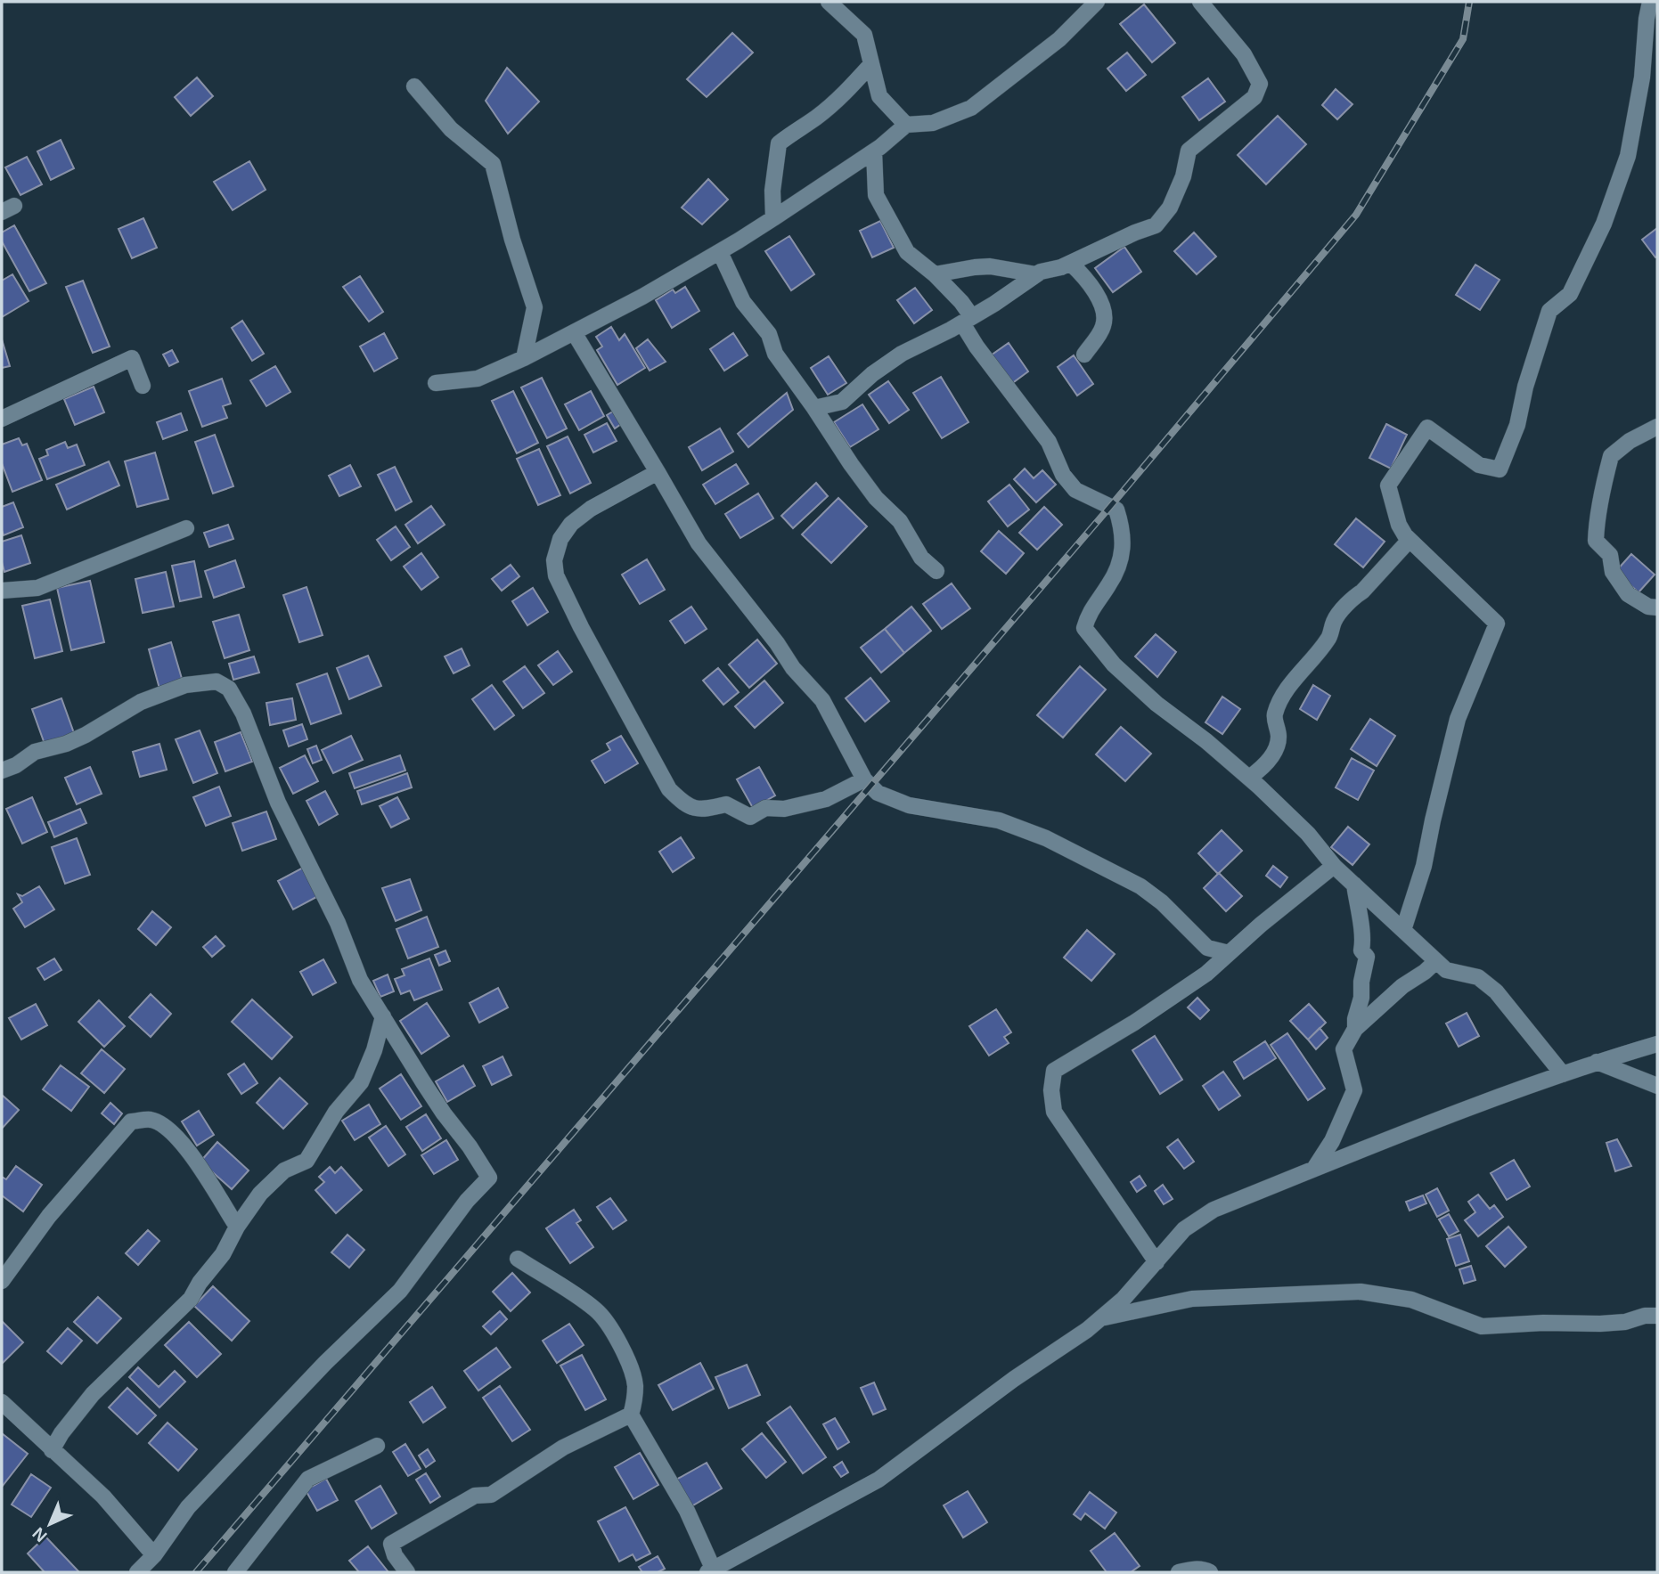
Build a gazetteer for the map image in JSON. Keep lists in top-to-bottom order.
{
  "north": "bottom left"
}
